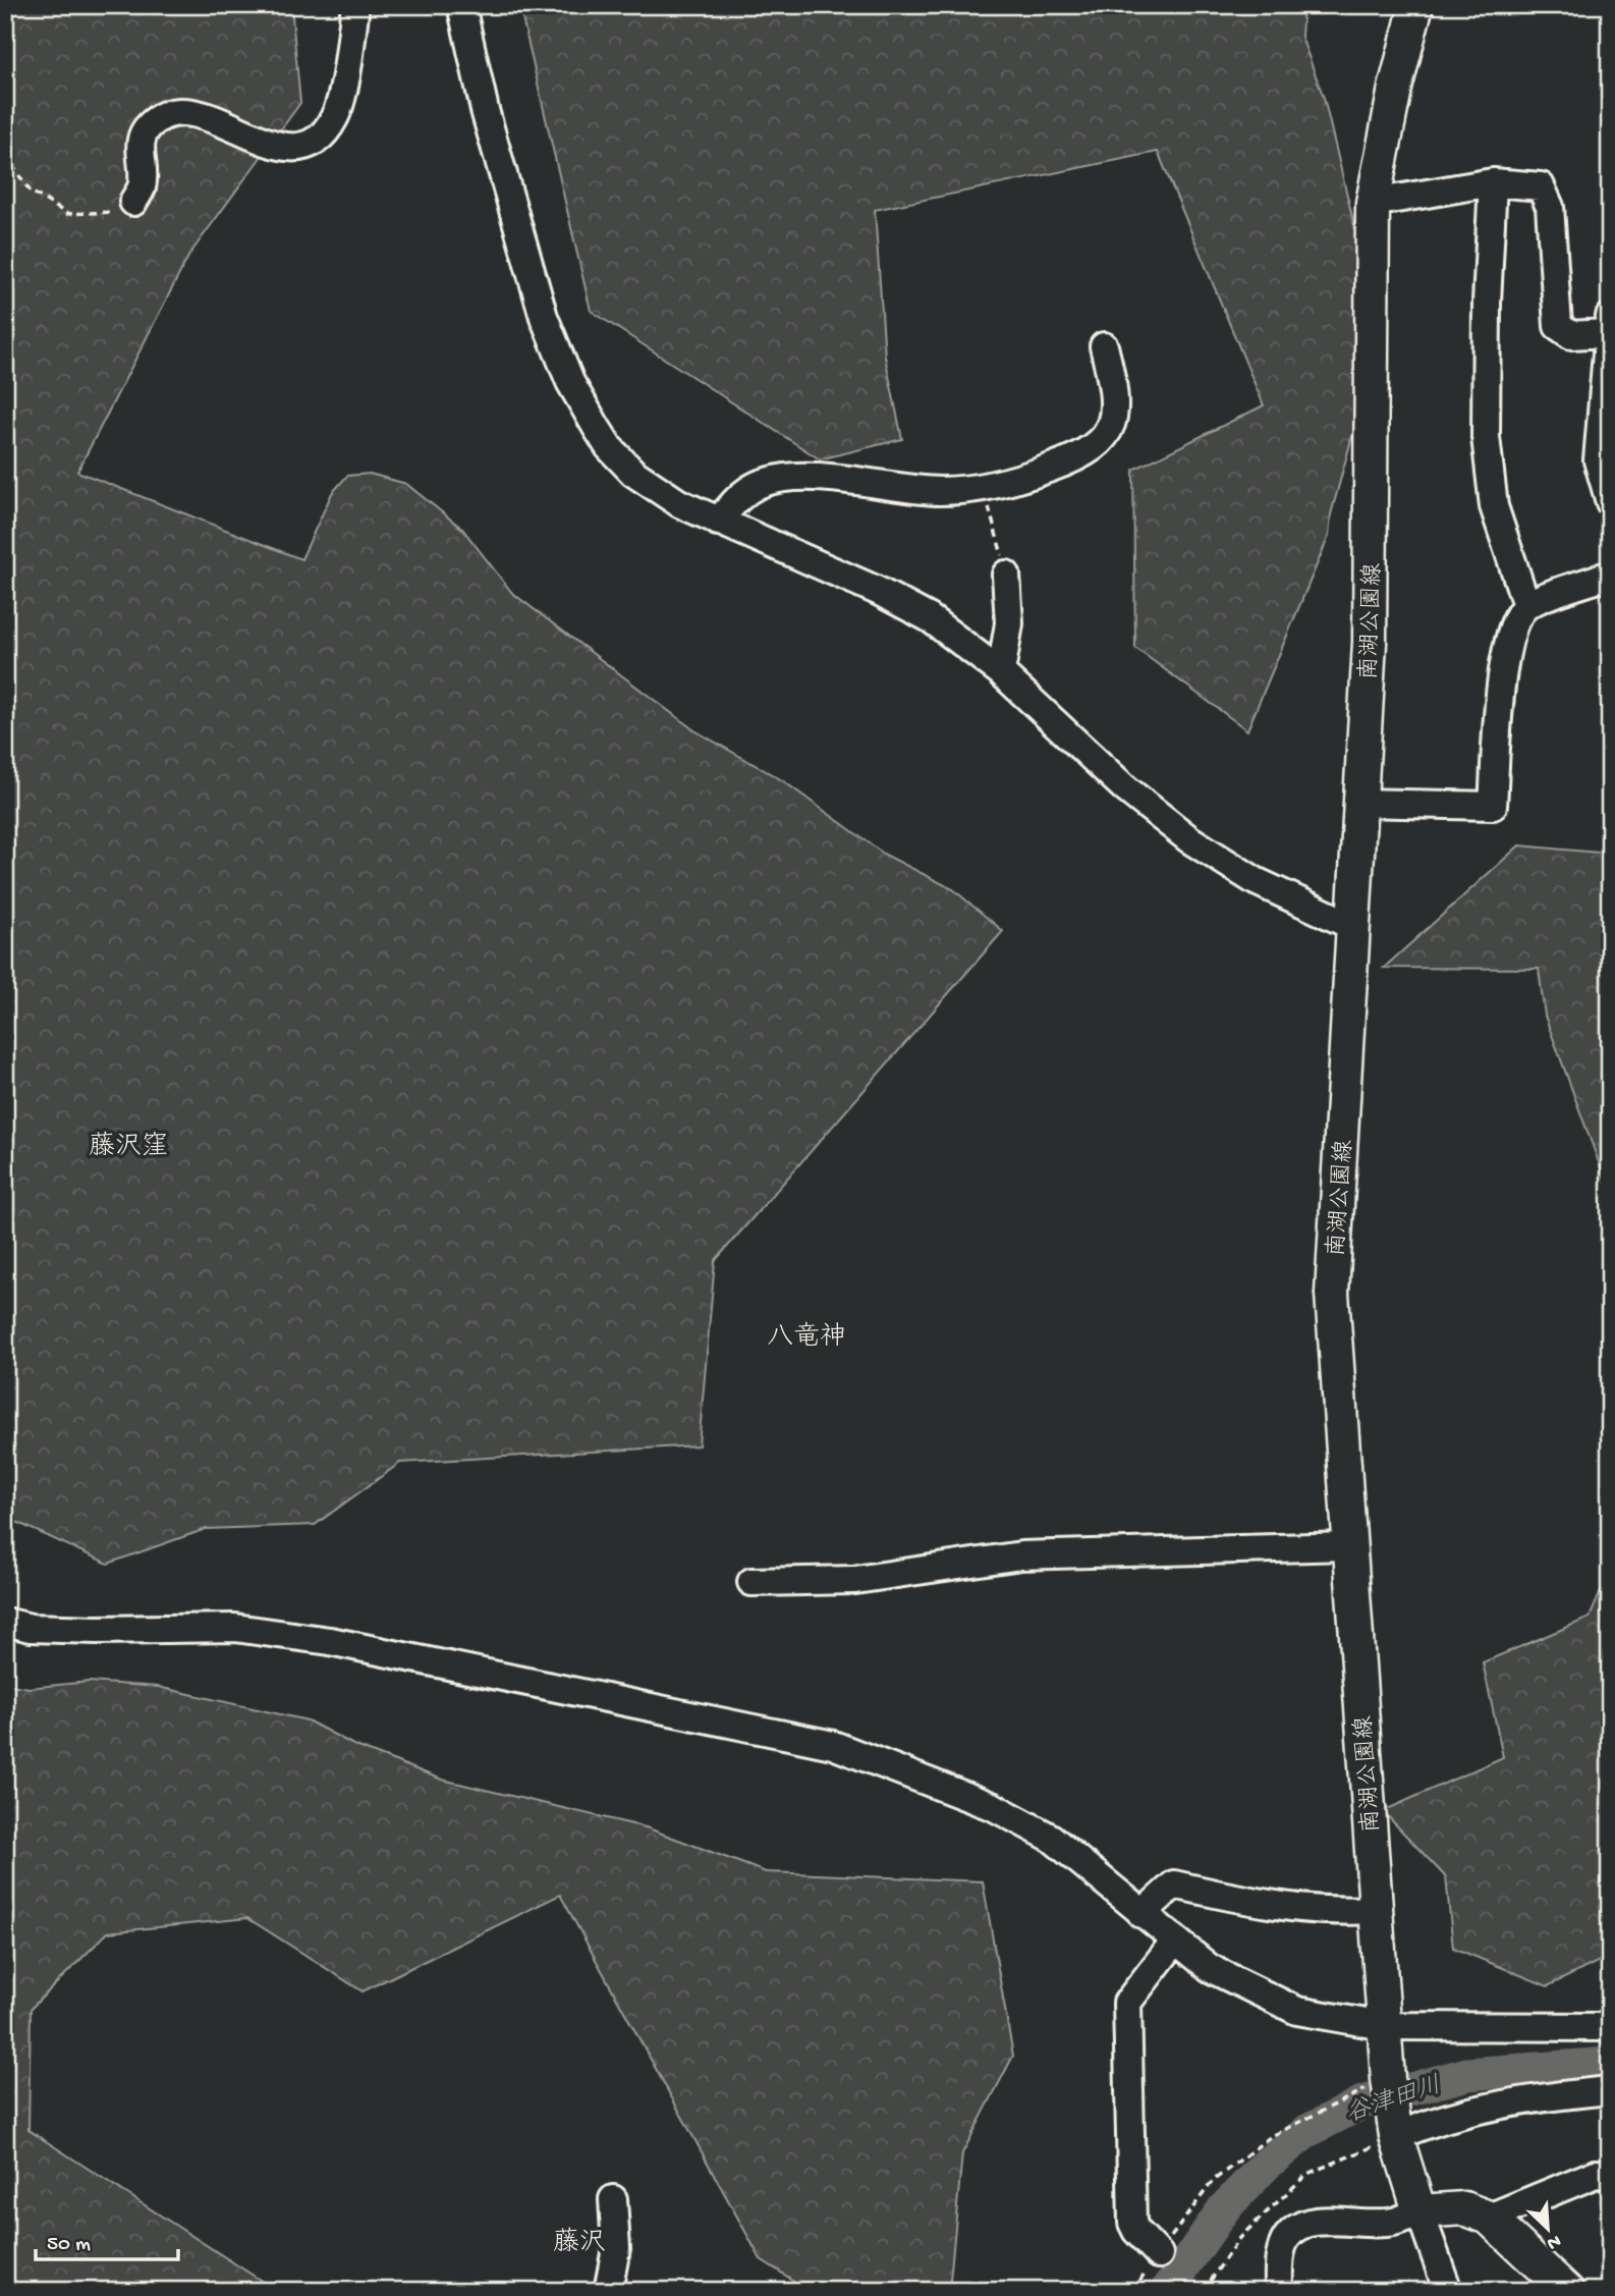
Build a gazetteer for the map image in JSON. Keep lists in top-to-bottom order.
{
  "streets": {
    "main road": ["南湖公園線"]
  },
  "districts": ["藤沢窪", "八竜神", "藤沢"],
  "water": ["谷津田川"],
  "scale_bar": "50 m",
  "north": "bottom right"
}
